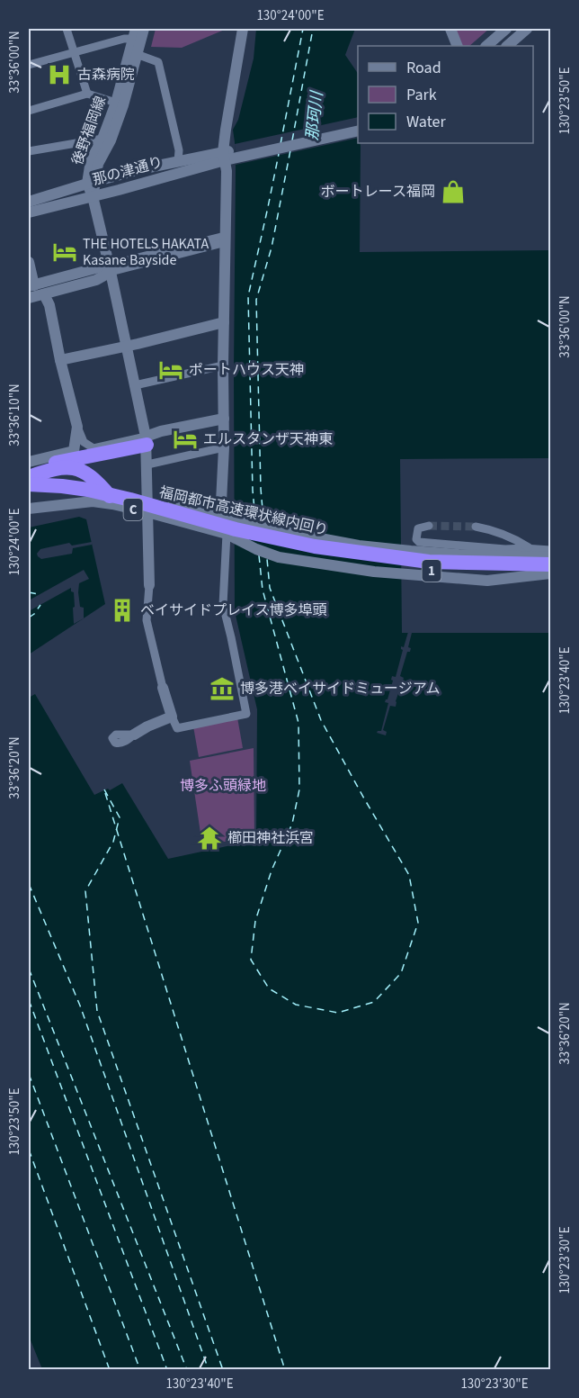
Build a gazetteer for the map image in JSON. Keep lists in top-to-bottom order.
{
  "streets": {
    "highway": ["C", "福岡都市高速環状線内回り", "1"],
    "street": ["後野福岡線", "那の津通り"]
  },
  "crossings": [
    ["後野福岡線", "那の津通り"],
    ["C", "1"]
  ],
  "water": ["那珂川"],
  "parks": ["博多ふ頭緑地"],
  "places": {
    "hospital": ["古森病院"],
    "shop": ["ボートレース福岡"],
    "hotel": ["THE HOTELS HAKATA Kasane Bayside", "ポートハウス天神", "エルスタンザ天神東"],
    "building": ["ベイサイドプレイス博多埠頭"],
    "museum": ["博多港ベイサイドミュージアム"],
    "temple": ["櫛田神社浜宮"]
  },
  "legend": ["Road", "Park", "Water"],
  "coordinates": [
    "130°24'00\"E",
    "33°36'00\"N",
    "130°23'50\"E",
    "33°36'10\"N",
    "130°23'40\"E",
    "33°36'20\"N",
    "130°23'30\"E"
  ]
}
